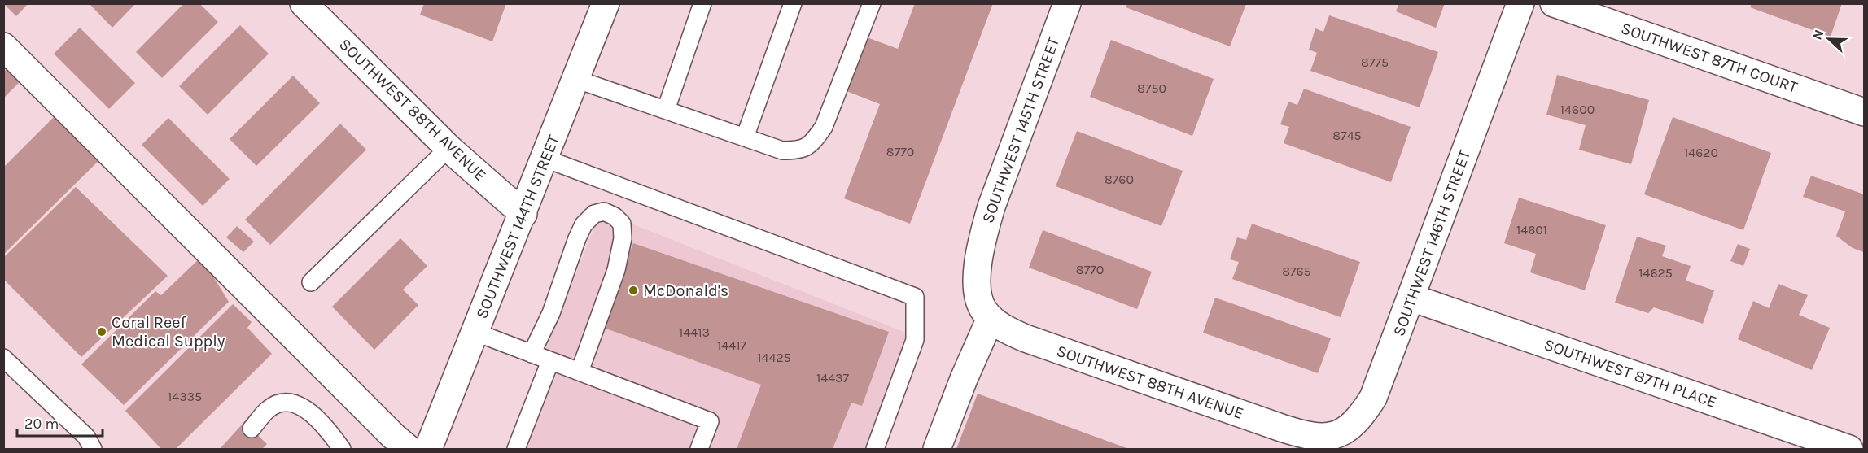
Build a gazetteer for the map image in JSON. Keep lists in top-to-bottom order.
{
  "streets": {
    "street": [
      "SOUTHWEST 87TH COURT",
      "SOUTHWEST 88TH AVENUE",
      "SOUTHWEST 145TH STREET",
      "SOUTHWEST 144TH STREET",
      "SOUTHWEST 146TH STREET",
      "SOUTHWEST 87TH PLACE"
    ]
  },
  "crossings": [
    ["SOUTHWEST 88TH AVENUE", "SOUTHWEST 145TH STREET"],
    ["SOUTHWEST 88TH AVENUE", "SOUTHWEST 144TH STREET"],
    ["SOUTHWEST 88TH AVENUE", "SOUTHWEST 146TH STREET"],
    ["SOUTHWEST 146TH STREET", "SOUTHWEST 87TH PLACE"]
  ],
  "places": ["McDonald's", "Coral Reef Medical Supply"],
  "house_numbers": [
    "8775",
    "8750",
    "14600",
    "8745",
    "8770",
    "14620",
    "8760",
    "14601",
    "8770",
    "8765",
    "14625",
    "14413",
    "14417",
    "14425",
    "14437",
    "14335"
  ],
  "scale_bar": "20 m",
  "north": "left"
}
